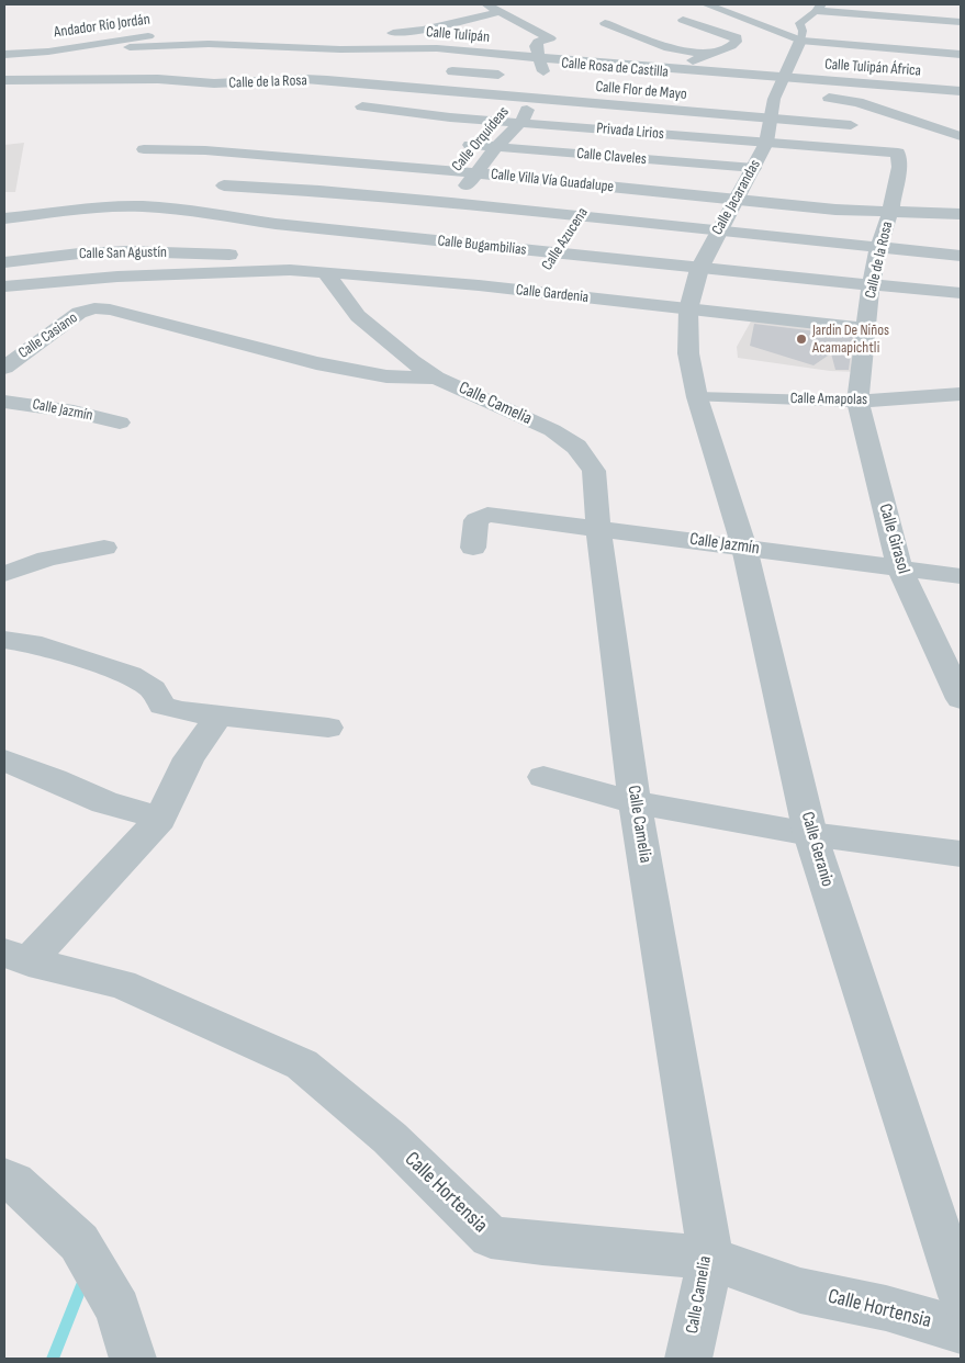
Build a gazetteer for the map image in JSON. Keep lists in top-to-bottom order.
{
  "streets": {
    "street": [
      "Andador Río Jordán",
      "Calle Tulipán",
      "Calle Tulipán África",
      "Calle de la Rosa",
      "Calle Flor de Mayo",
      "Privada Lirios",
      "Calle Orquídeas",
      "Calle Claveles",
      "Calle Villa Vía Guadalupe",
      "Calle Jacarandas",
      "Calle Azucena",
      "Calle Bugambilias",
      "Calle San Agustín",
      "Calle Gardenia",
      "Calle Casiano",
      "Calle Amapolas",
      "Calle Camelia",
      "Calle Jazmín",
      "Calle Girasol",
      "Calle Geranio",
      "Calle Hortensia"
    ]
  },
  "crossings": [
    ["Calle Tulipán", "Calle Tulipán África"],
    ["Calle Tulipán", "Calle Orquídeas"],
    ["Calle Tulipán", "Calle Jacarandas"],
    ["Calle Tulipán África", "Calle Jacarandas"],
    ["Calle de la Rosa", "Calle Flor de Mayo"],
    ["Calle de la Rosa", "Privada Lirios"],
    ["Calle de la Rosa", "Calle Villa Vía Guadalupe"],
    ["Calle de la Rosa", "Calle Bugambilias"],
    ["Calle de la Rosa", "Calle Gardenia"],
    ["Calle de la Rosa", "Calle Amapolas"],
    ["Calle de la Rosa", "Calle Girasol"],
    ["Calle Flor de Mayo", "Calle Orquídeas"],
    ["Calle Flor de Mayo", "Calle Jacarandas"],
    ["Calle Flor de Mayo", "Calle Azucena"],
    ["Privada Lirios", "Calle Orquídeas"],
    ["Privada Lirios", "Calle Jacarandas"],
    ["Privada Lirios", "Calle Azucena"],
    ["Calle Orquídeas", "Calle Claveles"],
    ["Calle Orquídeas", "Calle Villa Vía Guadalupe"],
    ["Calle Orquídeas", "Calle Bugambilias"],
    ["Calle Claveles", "Calle Jacarandas"],
    ["Calle Claveles", "Calle Azucena"],
    ["Calle Villa Vía Guadalupe", "Calle Jacarandas"],
    ["Calle Villa Vía Guadalupe", "Calle Azucena"],
    ["Calle Jacarandas", "Calle Bugambilias"],
    ["Calle Jacarandas", "Calle Gardenia"],
    ["Calle Jacarandas", "Calle Amapolas"],
    ["Calle Jacarandas", "Calle Geranio"],
    ["Calle Azucena", "Calle Bugambilias"],
    ["Calle Azucena", "Calle Gardenia"],
    ["Calle Bugambilias", "Calle Gardenia"],
    ["Calle Gardenia", "Calle Camelia"],
    ["Calle Casiano", "Calle Camelia"],
    ["Calle Amapolas", "Calle Girasol"],
    ["Calle Amapolas", "Calle Geranio"],
    ["Calle Camelia", "Calle Jazmín"],
    ["Calle Camelia", "Calle Hortensia"],
    ["Calle Jazmín", "Calle Girasol"],
    ["Calle Jazmín", "Calle Geranio"]
  ],
  "places": ["Jardin De Niños Acamapichtli"]
}
